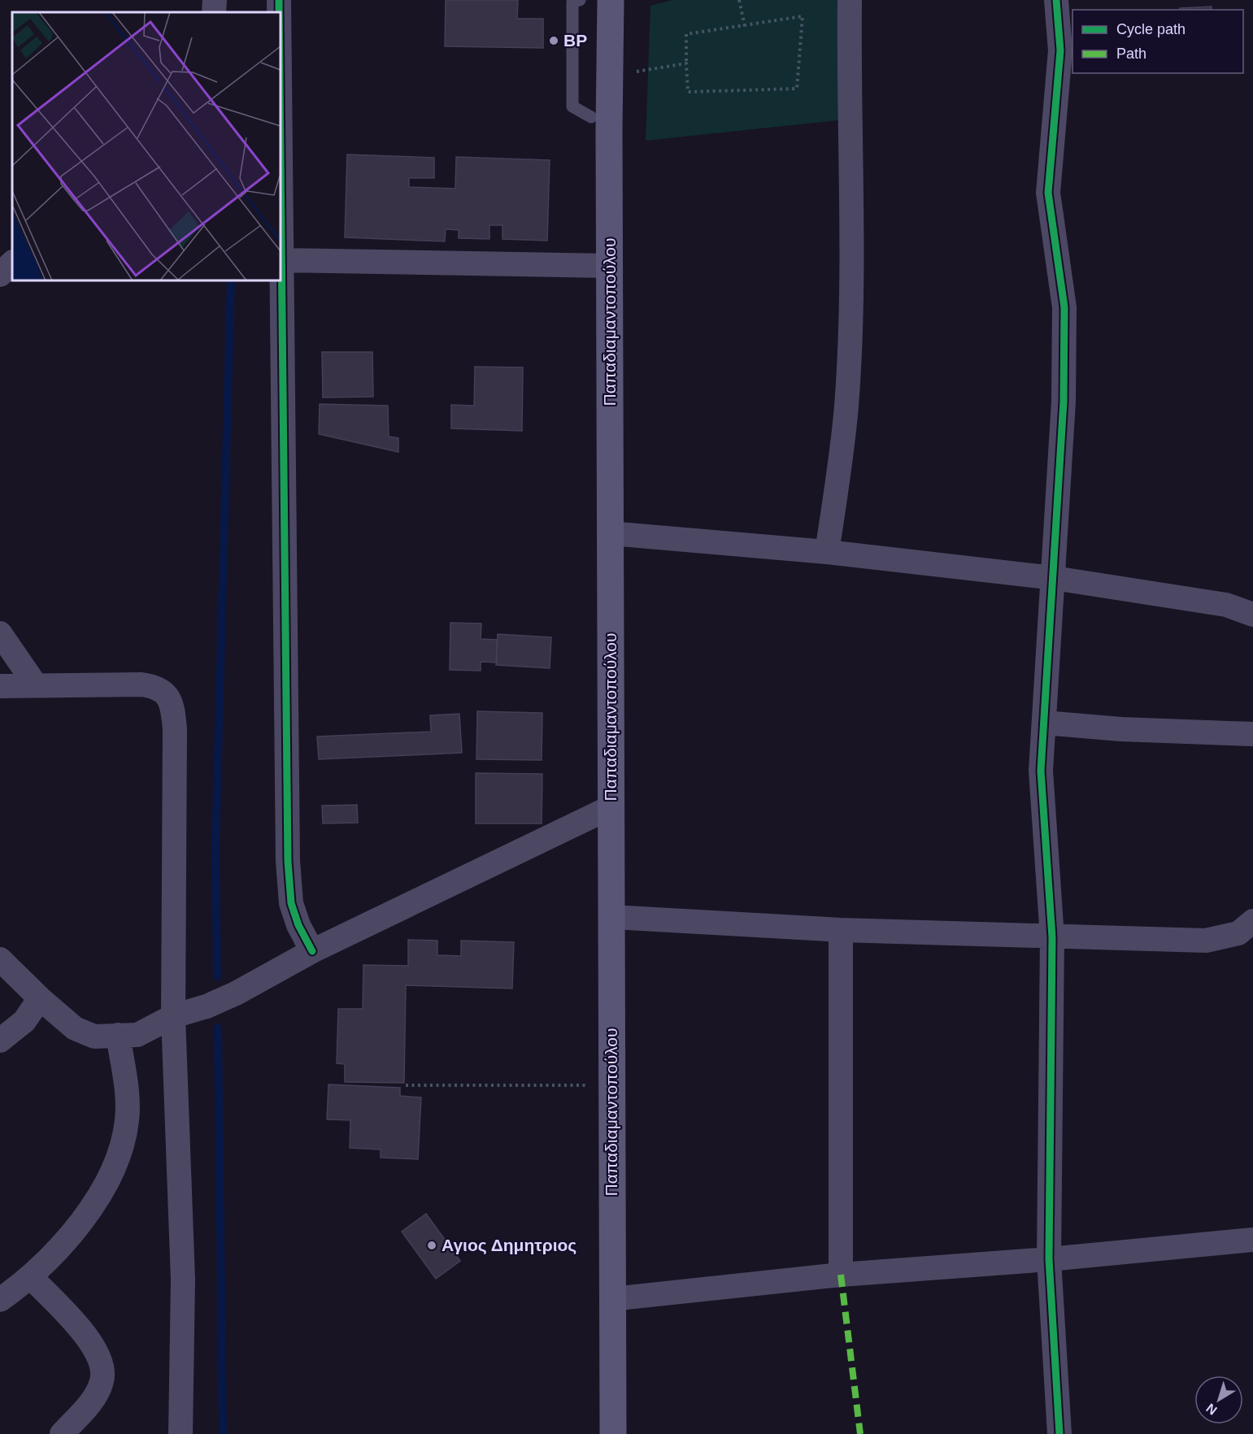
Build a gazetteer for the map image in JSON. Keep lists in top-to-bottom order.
{
  "streets": {
    "main road": ["Παπαδιαμαντοπούλου"]
  },
  "places": ["BP", "Αγιος Δημητριος"],
  "legend": ["Cycle path", "Path"],
  "north": "bottom left"
}
